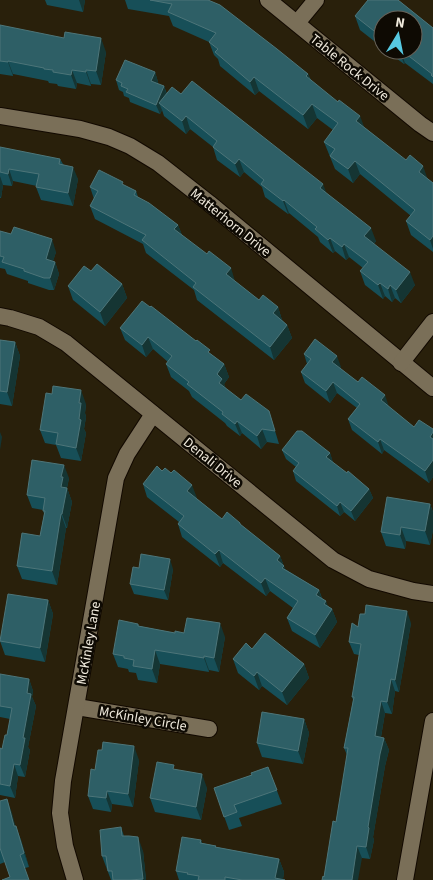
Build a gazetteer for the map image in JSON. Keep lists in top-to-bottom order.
{
  "streets": {
    "street": [
      "Table Rock Drive",
      "Matterhorn Drive",
      "Denali Drive",
      "McKinley Lane",
      "McKinley Circle"
    ]
  },
  "crossings": [
    ["Denali Drive", "McKinley Lane"],
    ["McKinley Lane", "McKinley Circle"]
  ],
  "north": "top"
}
